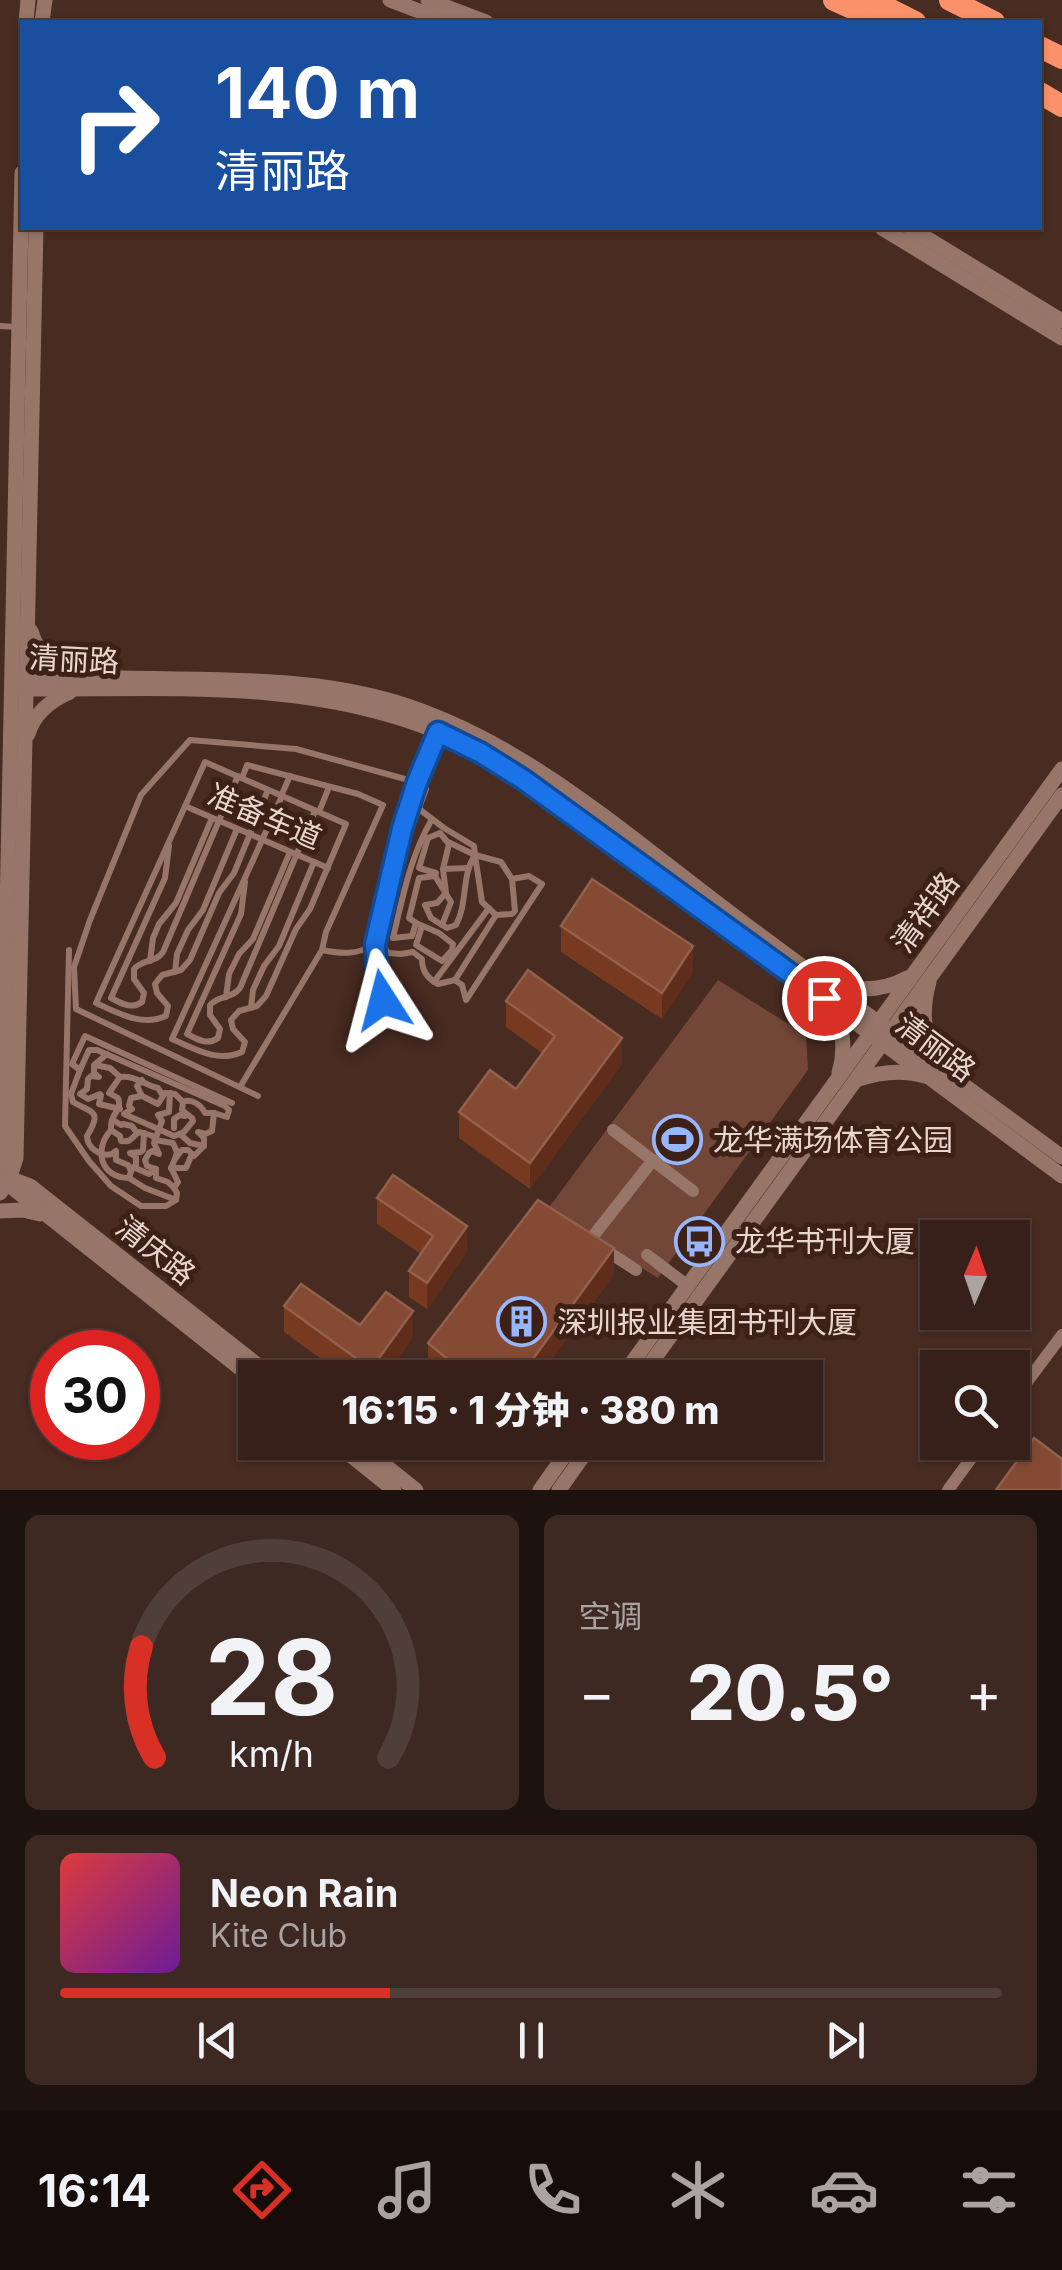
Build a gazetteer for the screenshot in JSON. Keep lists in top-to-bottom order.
{
  "streets": {
    "street": ["清丽路", "清祥路", "清庆路"],
    "lane": ["准备车道"]
  },
  "crossings": [
    ["清丽路", "清祥路"]
  ],
  "places": {
    "sports": ["龙华满场体育公园"],
    "bus stop": ["龙华书刊大厦"],
    "building": ["深圳报业集团书刊大厦"]
  },
  "north": "top",
  "page": {
    "turn": ["140 m", "清丽路"],
    "limit": "30",
    "trip": "16:15 · 1 分钟 · 380 m",
    "tile": "空调",
    "heat": ["−", "20.5°", "+"],
    "song": ["Neon Rain", "Kite Club"],
    "tabs": "16:14",
    "gauge": ["28", "km/h"]
  }
}
